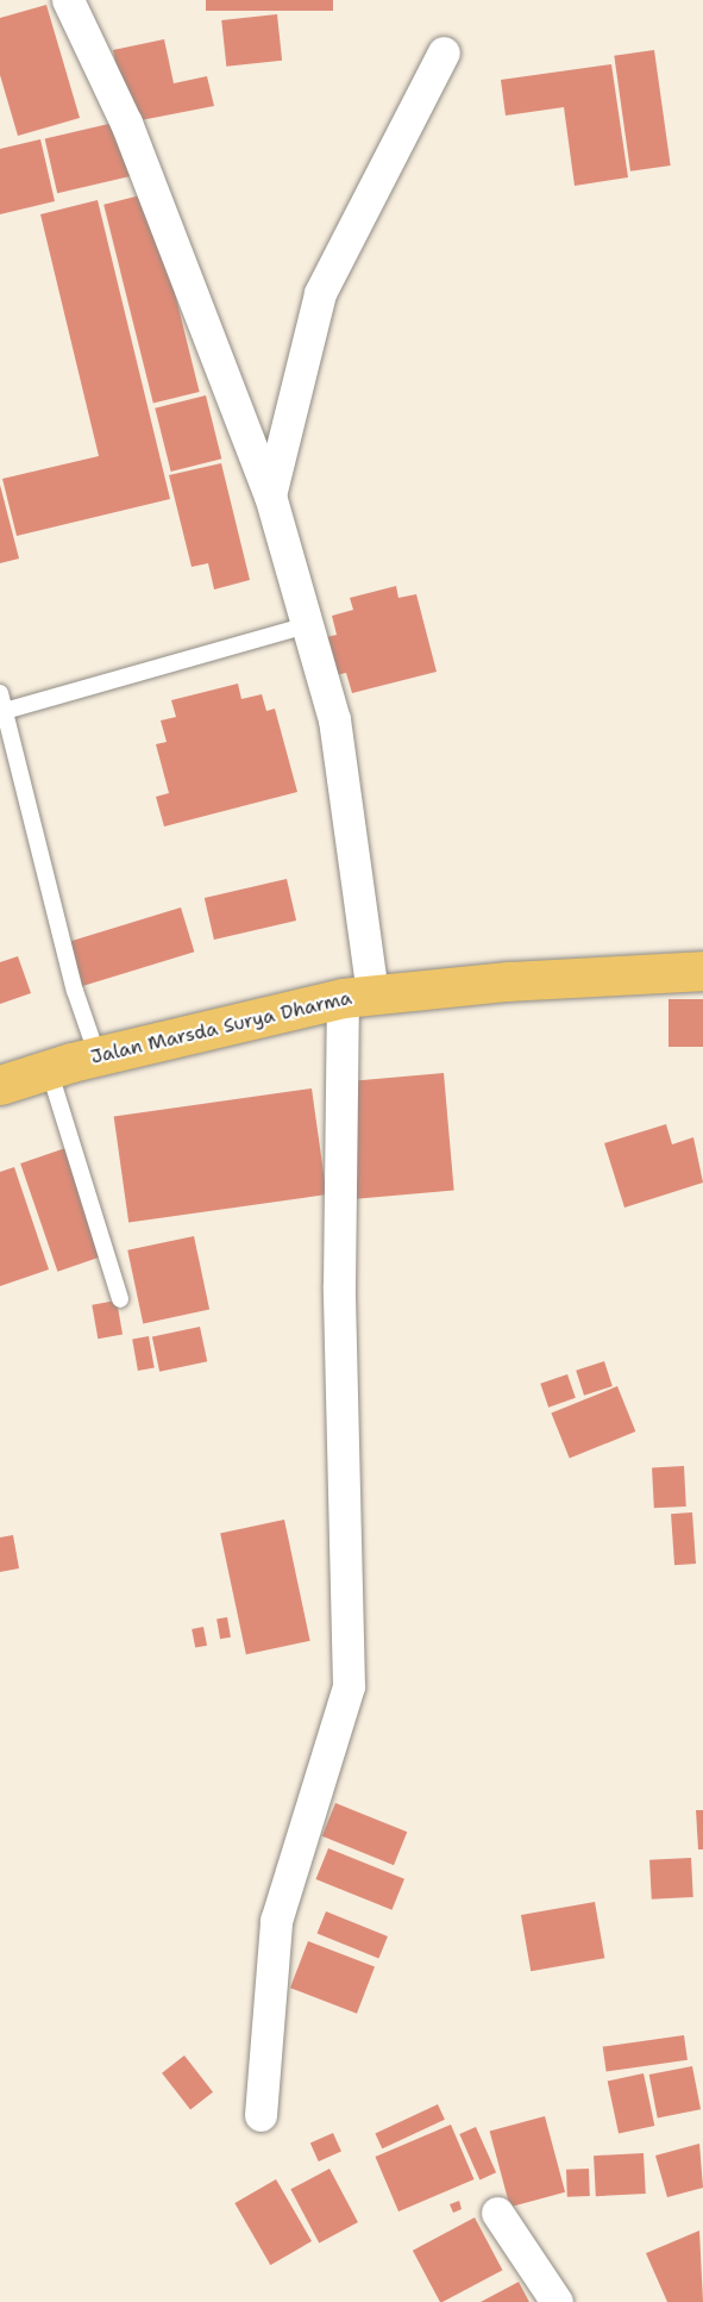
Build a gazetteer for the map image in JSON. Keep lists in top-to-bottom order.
{
  "streets": {
    "highway": ["Jalan Marsda Surya Dharma"]
  }
}
